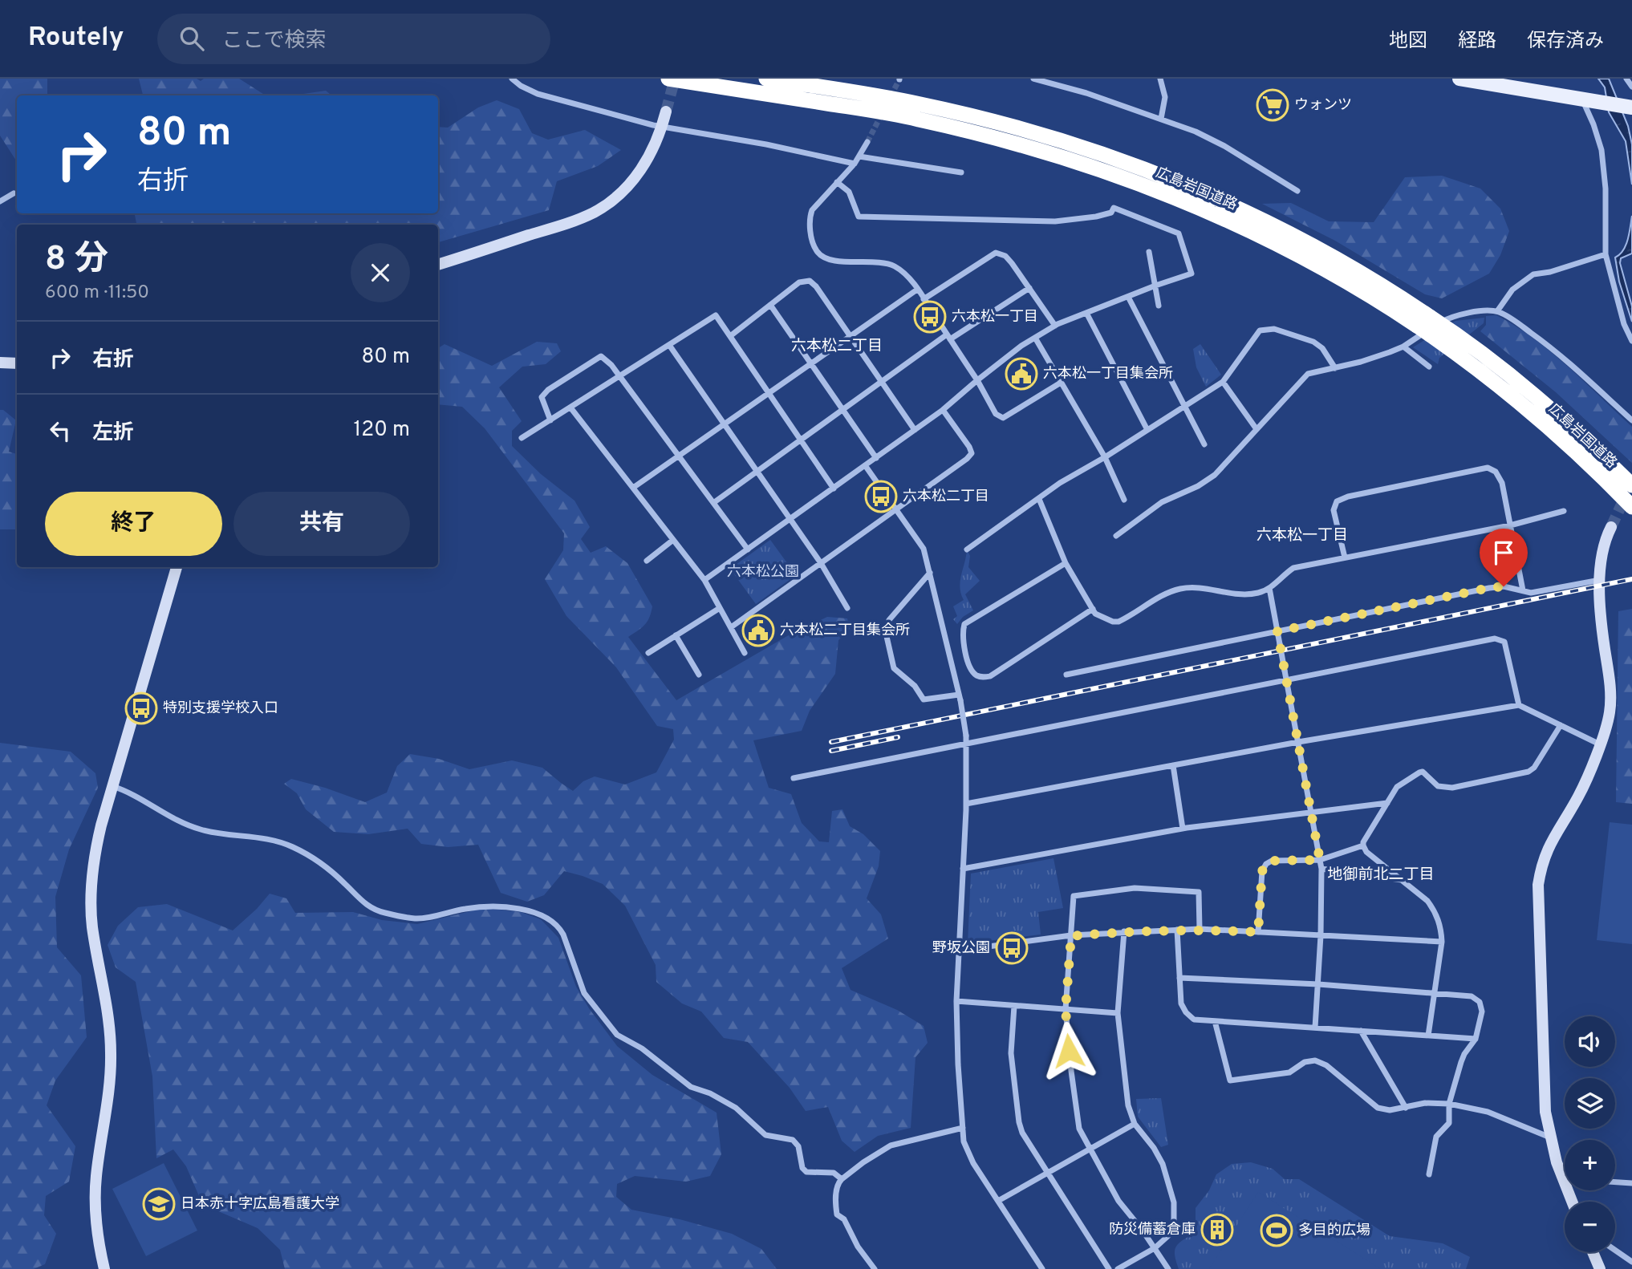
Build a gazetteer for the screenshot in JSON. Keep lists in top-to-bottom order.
{
  "streets": {
    "highway": ["広島岩国道路"]
  },
  "districts": ["六本松二丁目", "六本松一丁目", "地御前北二丁目"],
  "parks": ["六本松公園"],
  "places": {
    "supermarket": ["ウォンツ"],
    "bus stop": [
      "六本松一丁目",
      "六本松二丁目",
      "特別支援学校入口",
      "野坂公園"
    ],
    "public building": ["六本松一丁目集会所", "六本松二丁目集会所"],
    "school or university": ["日本赤十字広島看護大学"],
    "building": ["防災備蓄倉庫"],
    "sports": ["多目的広場"]
  },
  "page": {
    "header": "Routely",
    "search": "ここで検索",
    "nav": ["地図", "経路", "保存済み"],
    "turn": ["80 m", "右折"],
    "heading": ["8 分", "600 m · 11:50"],
    "list": [
      {
        "name": "右折",
        "value": "80 m"
      },
      {
        "name": "左折",
        "value": "120 m"
      }
    ],
    "buttons": ["終了", "共有"],
    "map_buttons": ["+", "−"]
  }
}
